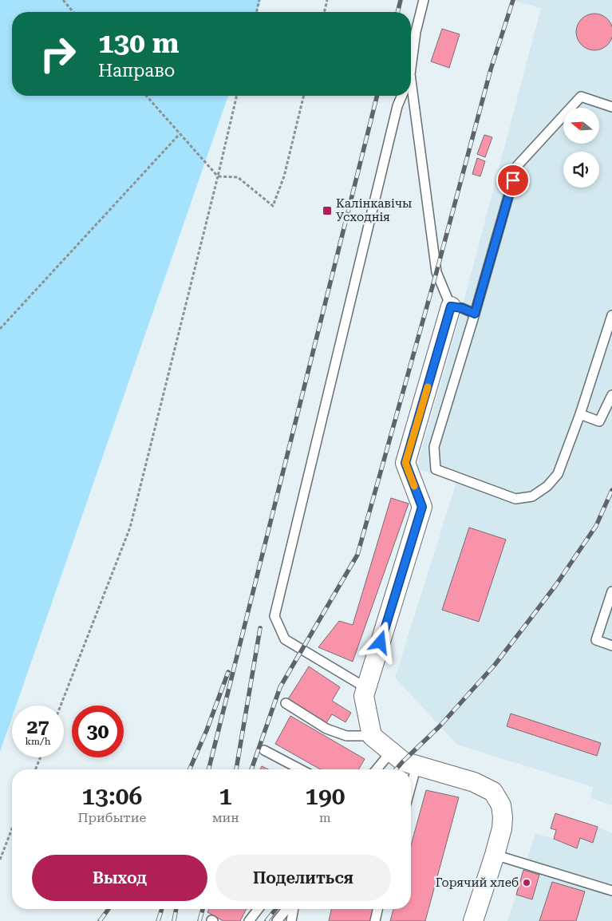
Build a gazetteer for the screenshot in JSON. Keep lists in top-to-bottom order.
{
  "places": {
    "transit": ["Калінкавічы Усходнія"],
    "other": ["Горячий хлеб"]
  },
  "north": "left",
  "page": {
    "turn": ["130 m", "Направо"],
    "speed": "27 km/h",
    "limit": "30",
    "eta": [
      "13:06",
      "Прибытие",
      "1",
      "мин",
      "190",
      "m"
    ],
    "buttons": ["Выход", "Поделиться"]
  }
}
